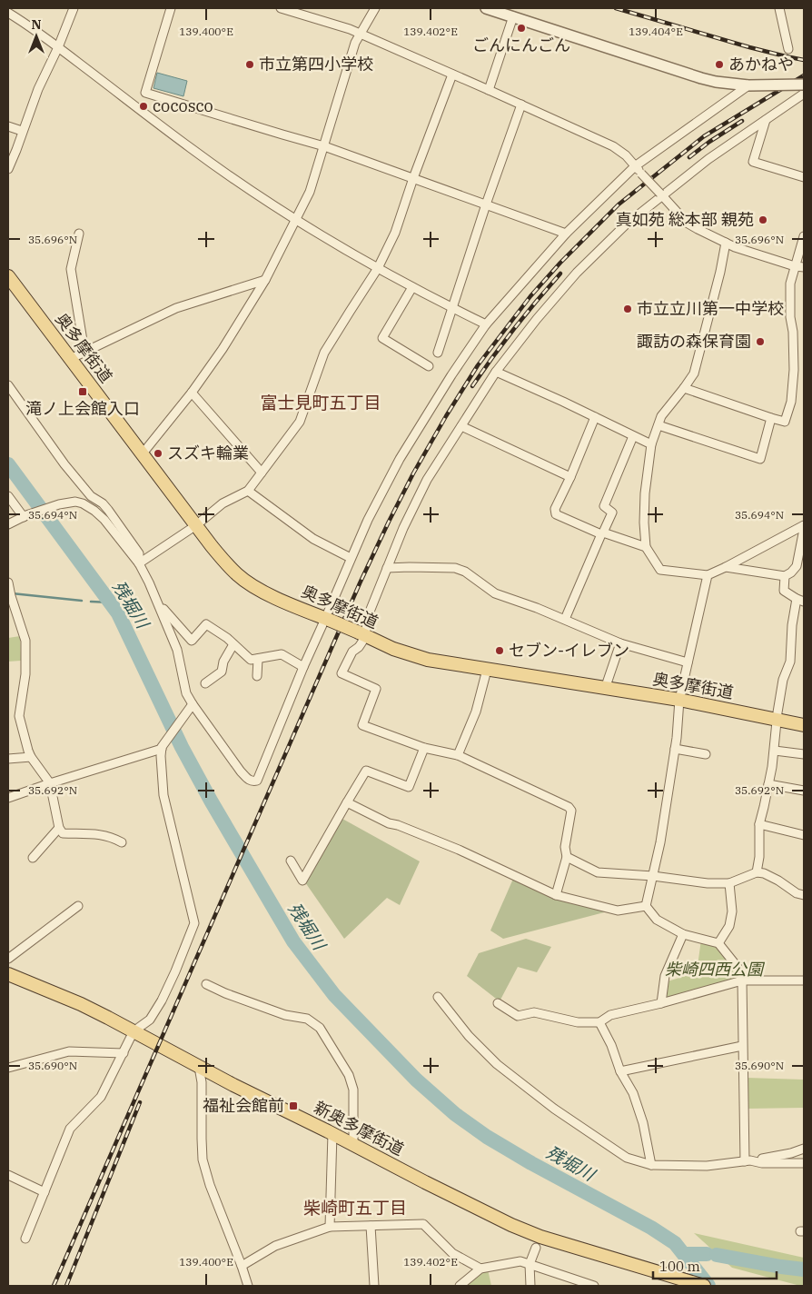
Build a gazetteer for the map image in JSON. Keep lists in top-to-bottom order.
{
  "streets": {
    "main road": ["奥多摩街道", "新奥多摩街道"]
  },
  "districts": ["富士見町五丁目", "柴崎町五丁目"],
  "water": ["残堀川"],
  "parks": ["柴崎四西公園"],
  "places": {
    "other": [
      "ごんにんごん",
      "市立第四小学校",
      "あかねや",
      "cocosco",
      "真如苑 総本部 親苑",
      "市立立川第一中学校",
      "諏訪の森保育園",
      "スズキ輪業",
      "セブン-イレブン"
    ],
    "transit": ["滝ノ上会館入口", "福祉会館前"]
  },
  "scale_bar": "100 m",
  "north": "top",
  "coordinates": [
    "139.400°E",
    "139.402°E",
    "139.404°E",
    "35.696°N",
    "35.694°N",
    "35.692°N",
    "35.690°N"
  ]
}
